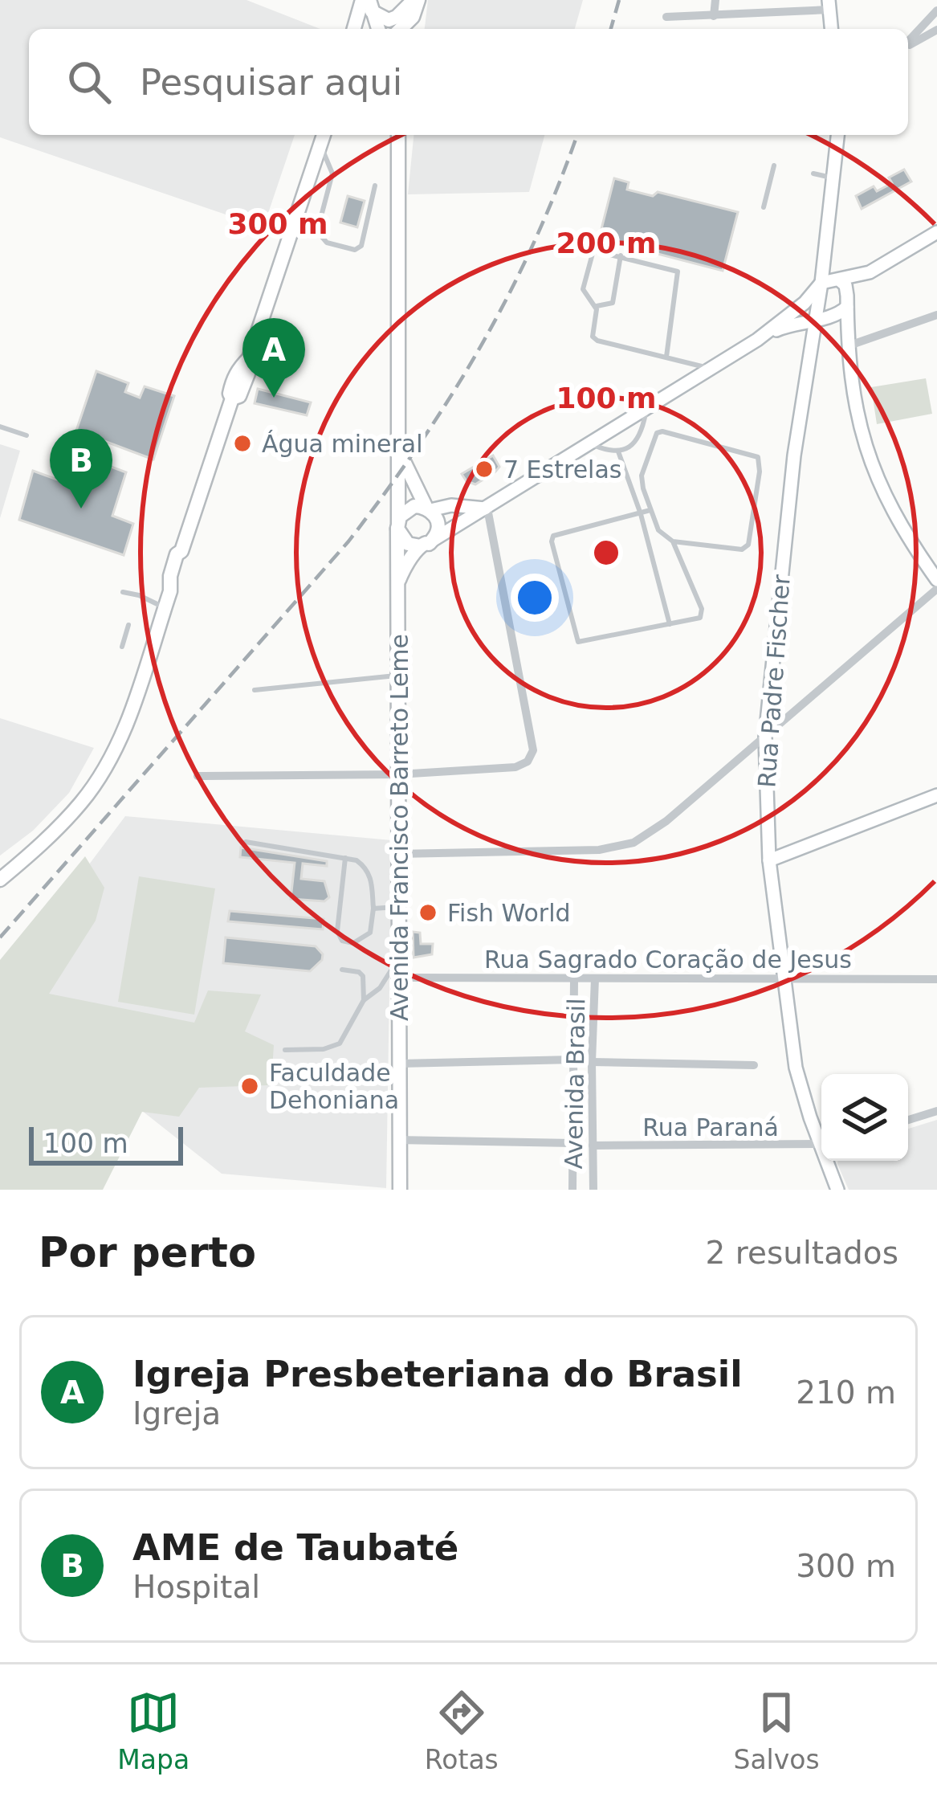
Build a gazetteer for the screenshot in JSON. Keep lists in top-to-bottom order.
{
  "streets": {
    "main road": ["Rua Padre Fischer", "Avenida Francisco Barreto Leme"],
    "street": ["Rua Sagrado Coração de Jesus", "Avenida Brasil", "Rua Paraná"]
  },
  "crossings": [
    ["Rua Padre Fischer", "Rua Sagrado Coração de Jesus"],
    ["Avenida Francisco Barreto Leme", "Rua Sagrado Coração de Jesus"],
    ["Rua Sagrado Coração de Jesus", "Avenida Brasil"],
    ["Avenida Brasil", "Rua Paraná"]
  ],
  "places": [
    "Água mineral",
    "7 Estrelas",
    "Fish World",
    "Faculdade Dehoniana"
  ],
  "scale_bar": "100 m",
  "page": {
    "search": "Pesquisar aqui",
    "pins": ["A", "B"],
    "scale": "100 m",
    "heading": ["Por perto", "2 resultados"],
    "list": [
      {
        "mark": "A",
        "name": "Igreja Presbeteriana do Brasil",
        "note": "Igreja",
        "value": "210 m"
      },
      {
        "mark": "B",
        "name": "AME de Taubaté",
        "note": "Hospital",
        "value": "300 m"
      }
    ],
    "nav": ["Mapa", "Rotas", "Salvos"]
  },
  "rings": ["300 m", "200 m", "100 m"]
}
